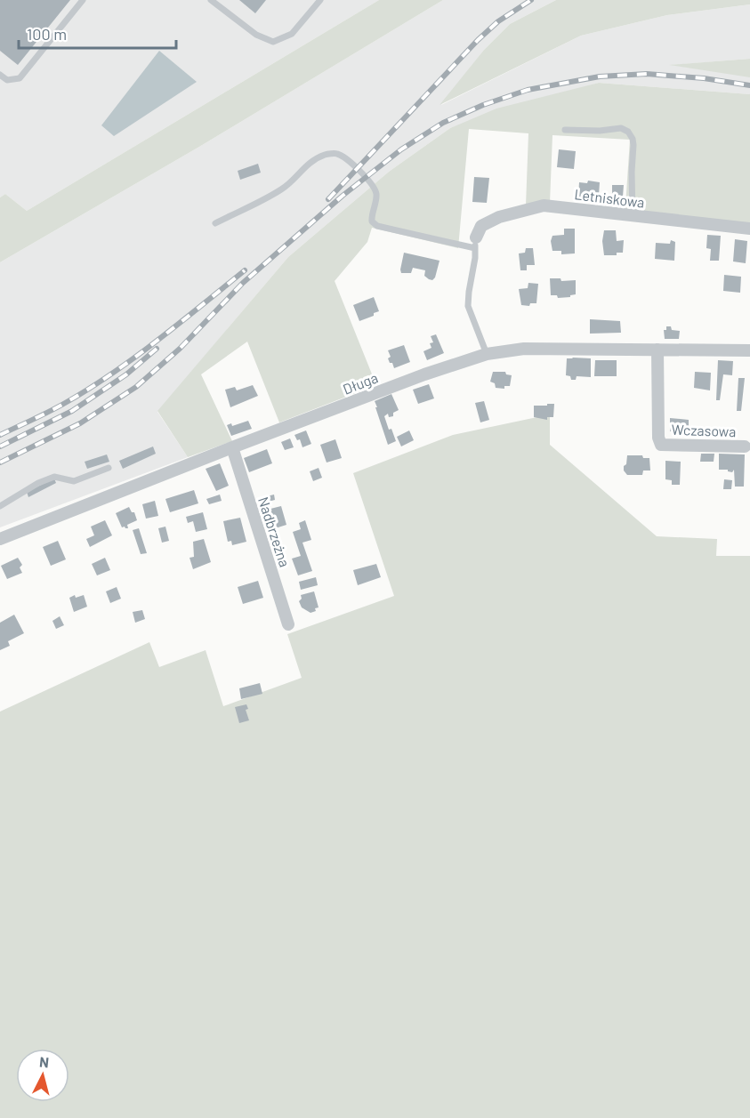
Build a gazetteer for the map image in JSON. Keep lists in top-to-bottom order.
{
  "streets": {
    "street": [
      "Letniskowa",
      "Długa",
      "Wczasowa",
      "Nadbrzeżna"
    ]
  },
  "crossings": [
    ["Długa", "Wczasowa"],
    ["Długa", "Nadbrzeżna"]
  ],
  "scale_bar": "100 m",
  "north": "top"
}
